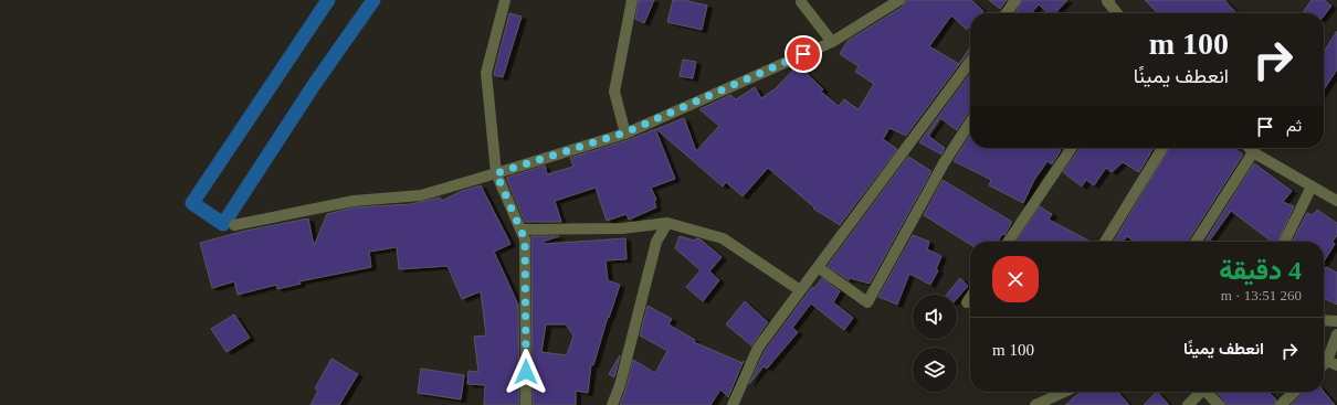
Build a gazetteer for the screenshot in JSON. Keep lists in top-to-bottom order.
{
  "page": {
    "turn": ["100 m", "انعطف يمينًا"],
    "then": "ثم",
    "heading": ["4 دقيقة", "260 m · 13:51"],
    "list": [
      {
        "name": "انعطف يمينًا",
        "value": "100 m"
      }
    ]
  }
}
